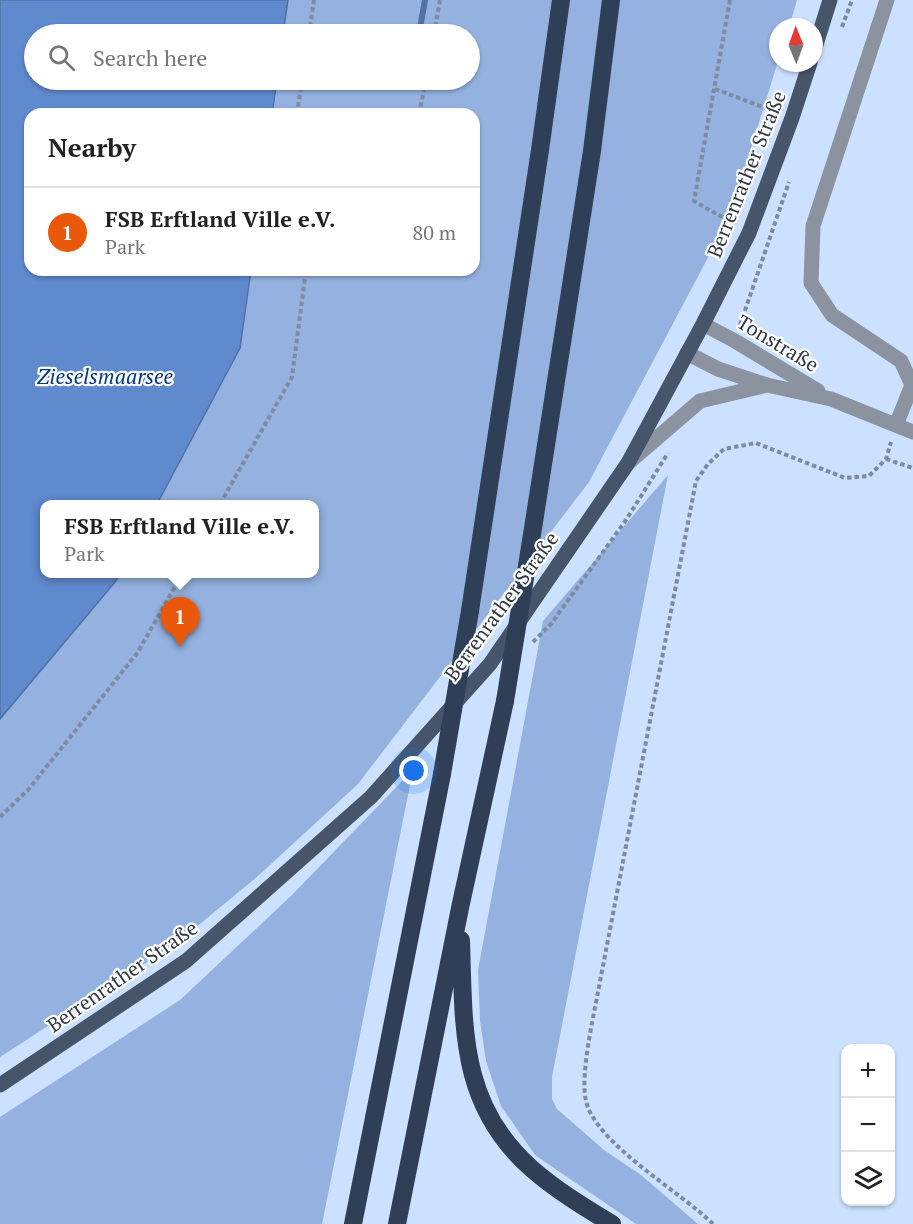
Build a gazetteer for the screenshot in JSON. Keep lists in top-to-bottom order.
{
  "streets": {
    "main road": ["Berrenrather Straße"],
    "street": ["Tonstraße"]
  },
  "crossings": [
    ["Berrenrather Straße", "Tonstraße"]
  ],
  "water": ["Zieselsmaarsee"],
  "north": "top",
  "page": {
    "search": "Search here",
    "heading": "Nearby",
    "list": [
      {
        "mark": "1",
        "name": "FSB Erftland Ville e.V.",
        "note": "Park",
        "value": "80 m"
      }
    ],
    "popup": ["FSB Erftland Ville e.V.", "Park"],
    "pins": "1",
    "map_buttons": ["+", "−"]
  }
}
